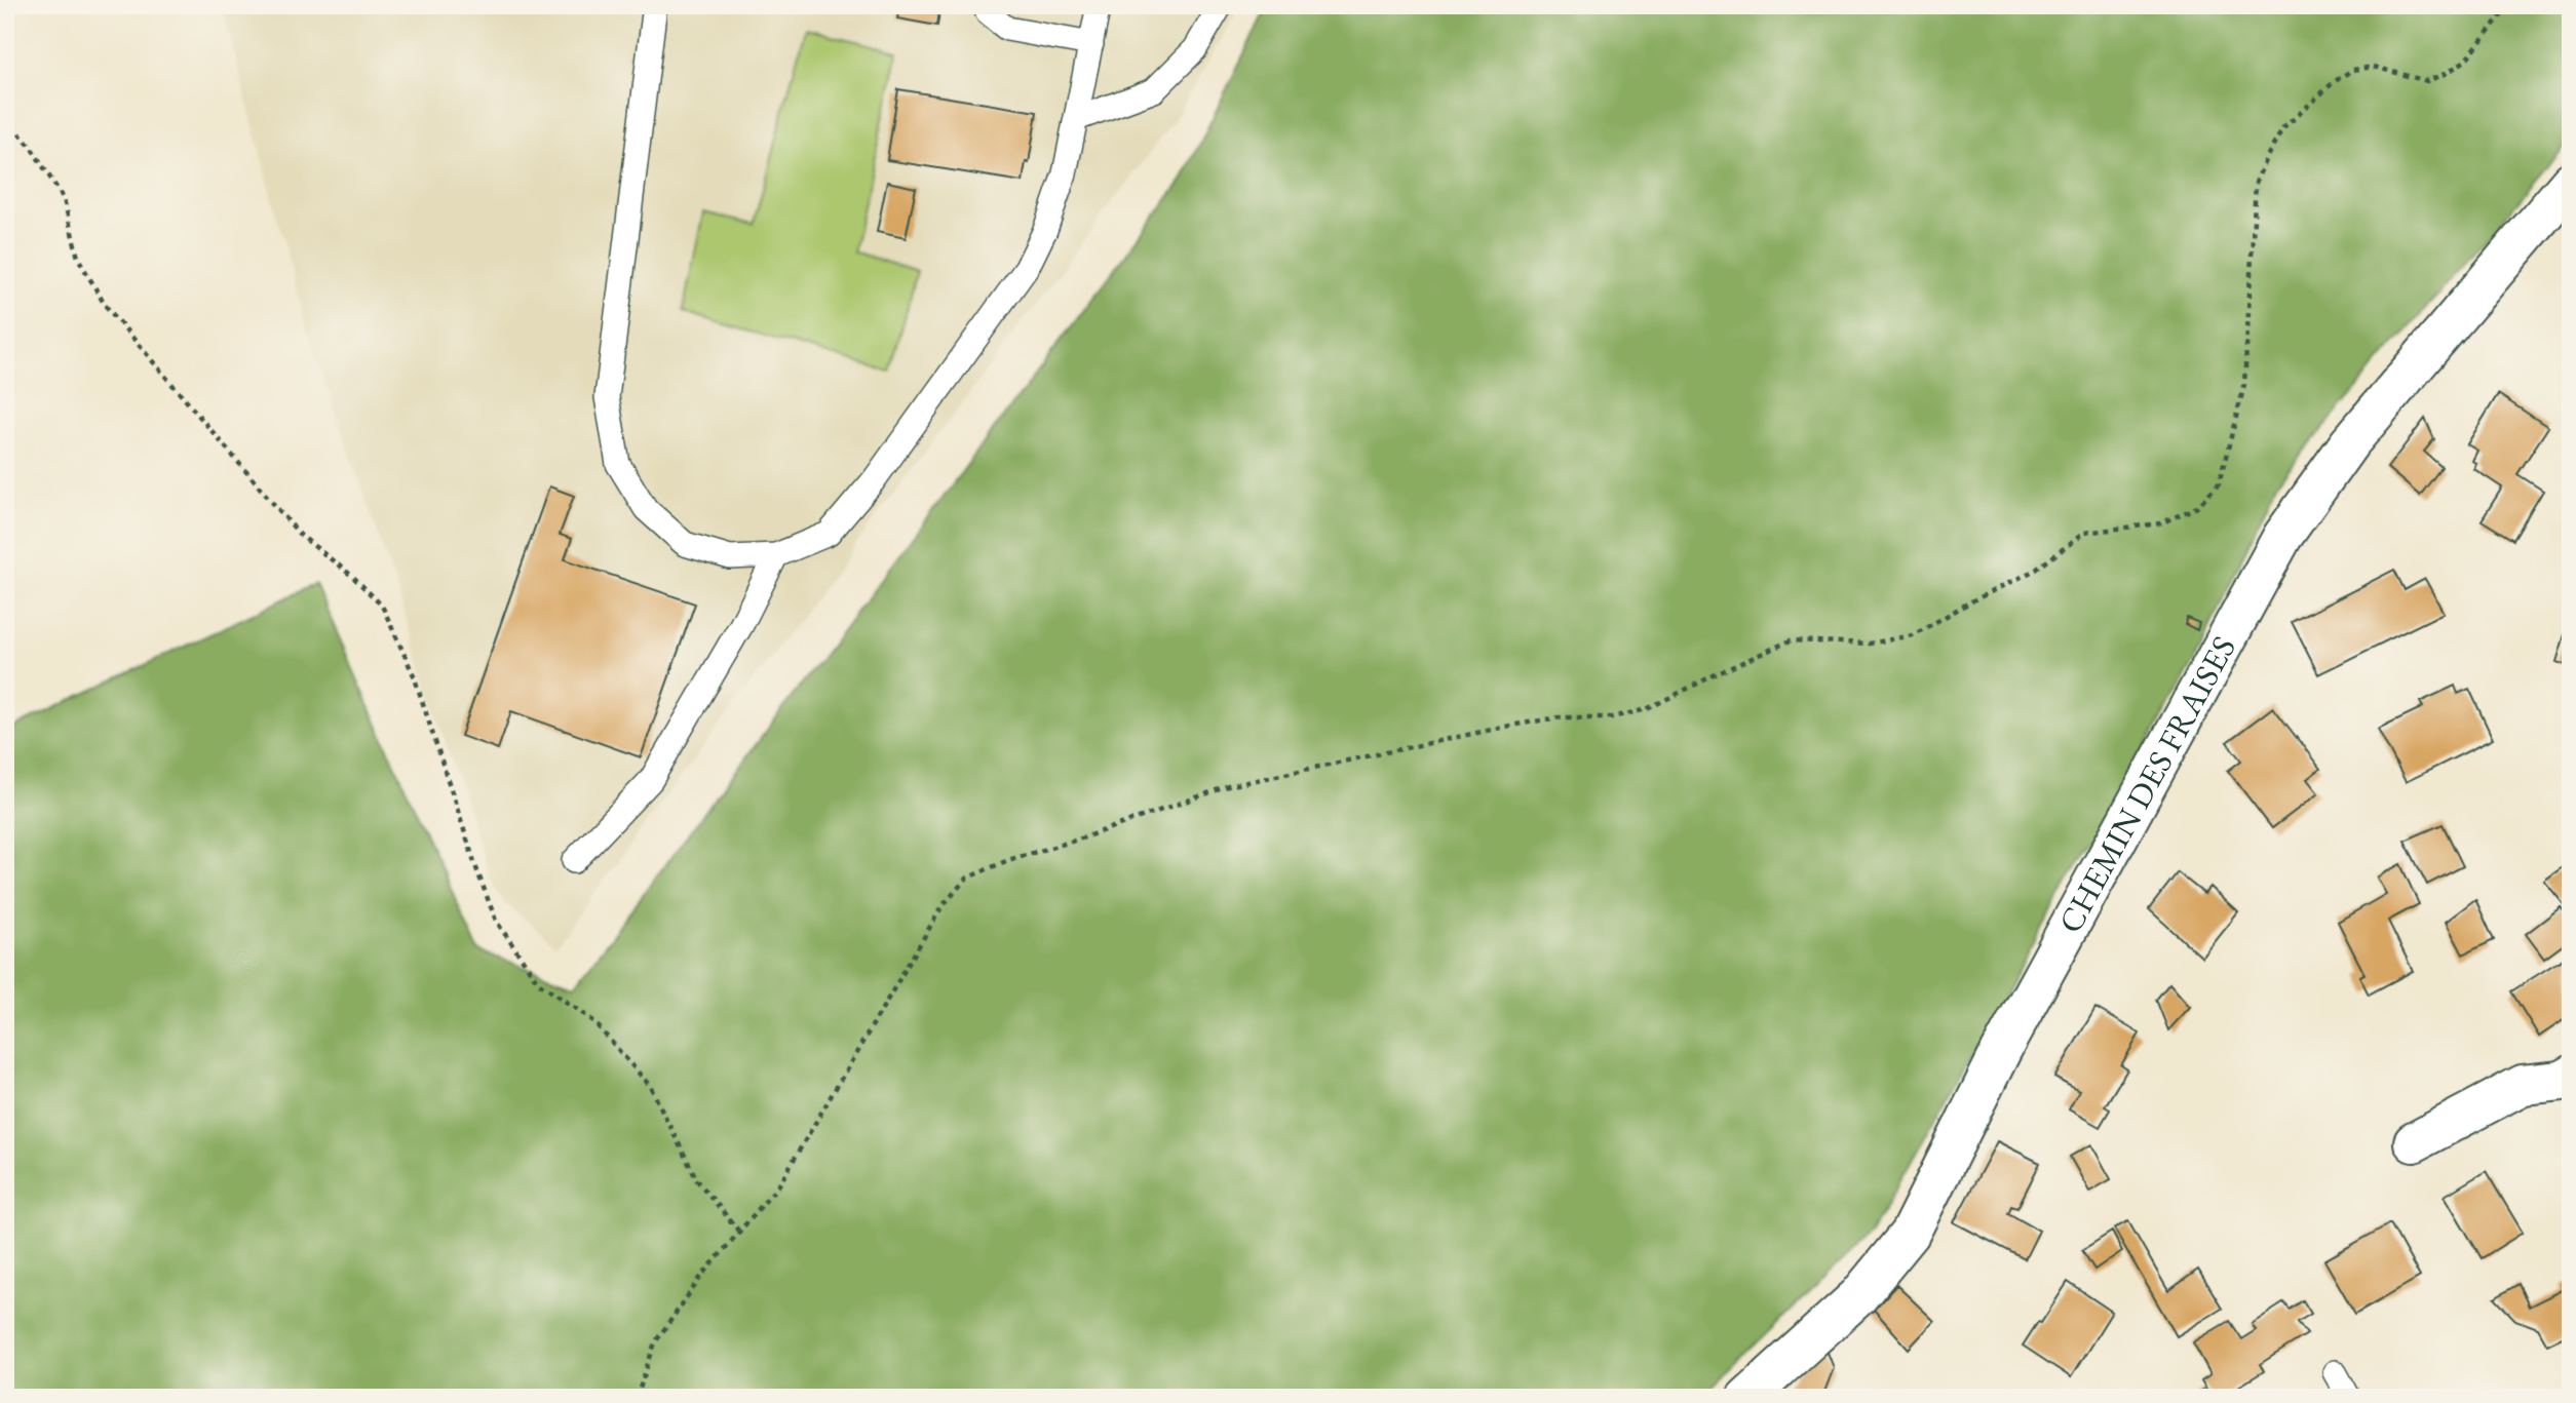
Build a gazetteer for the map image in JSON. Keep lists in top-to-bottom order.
{
  "streets": {
    "street": ["CHEMIN DES FRAISES"]
  }
}
